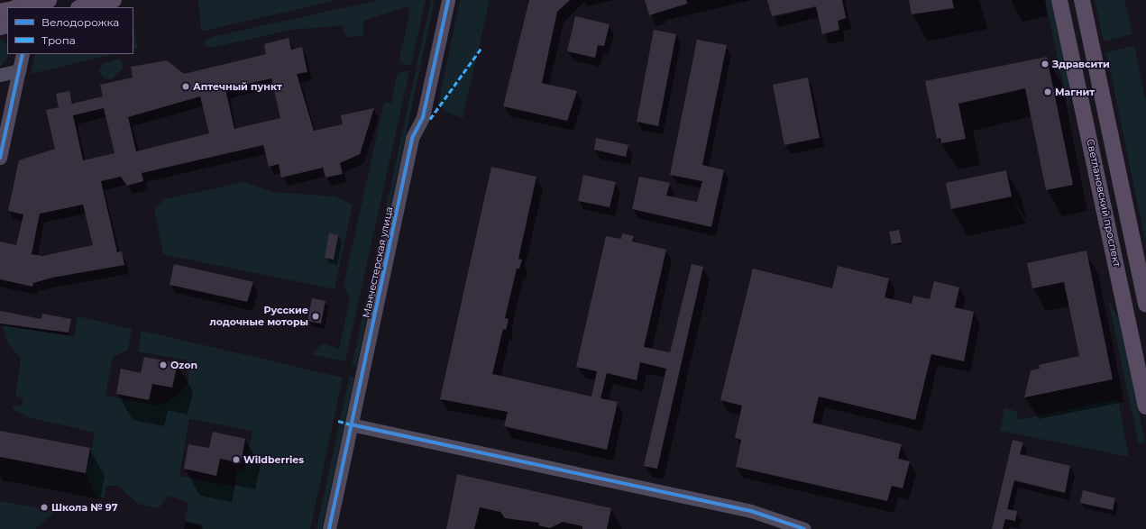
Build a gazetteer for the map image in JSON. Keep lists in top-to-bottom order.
{
  "streets": {
    "main road": ["Светлановский проспект"],
    "street": ["Манчестерская улица"]
  },
  "places": [
    "Здравсити",
    "Аптечный пункт",
    "Магнит",
    "Русские лодочные моторы",
    "Ozon",
    "Wildberries",
    "Школа № 97"
  ],
  "legend": ["Велодорожка", "Тропа"]
}
